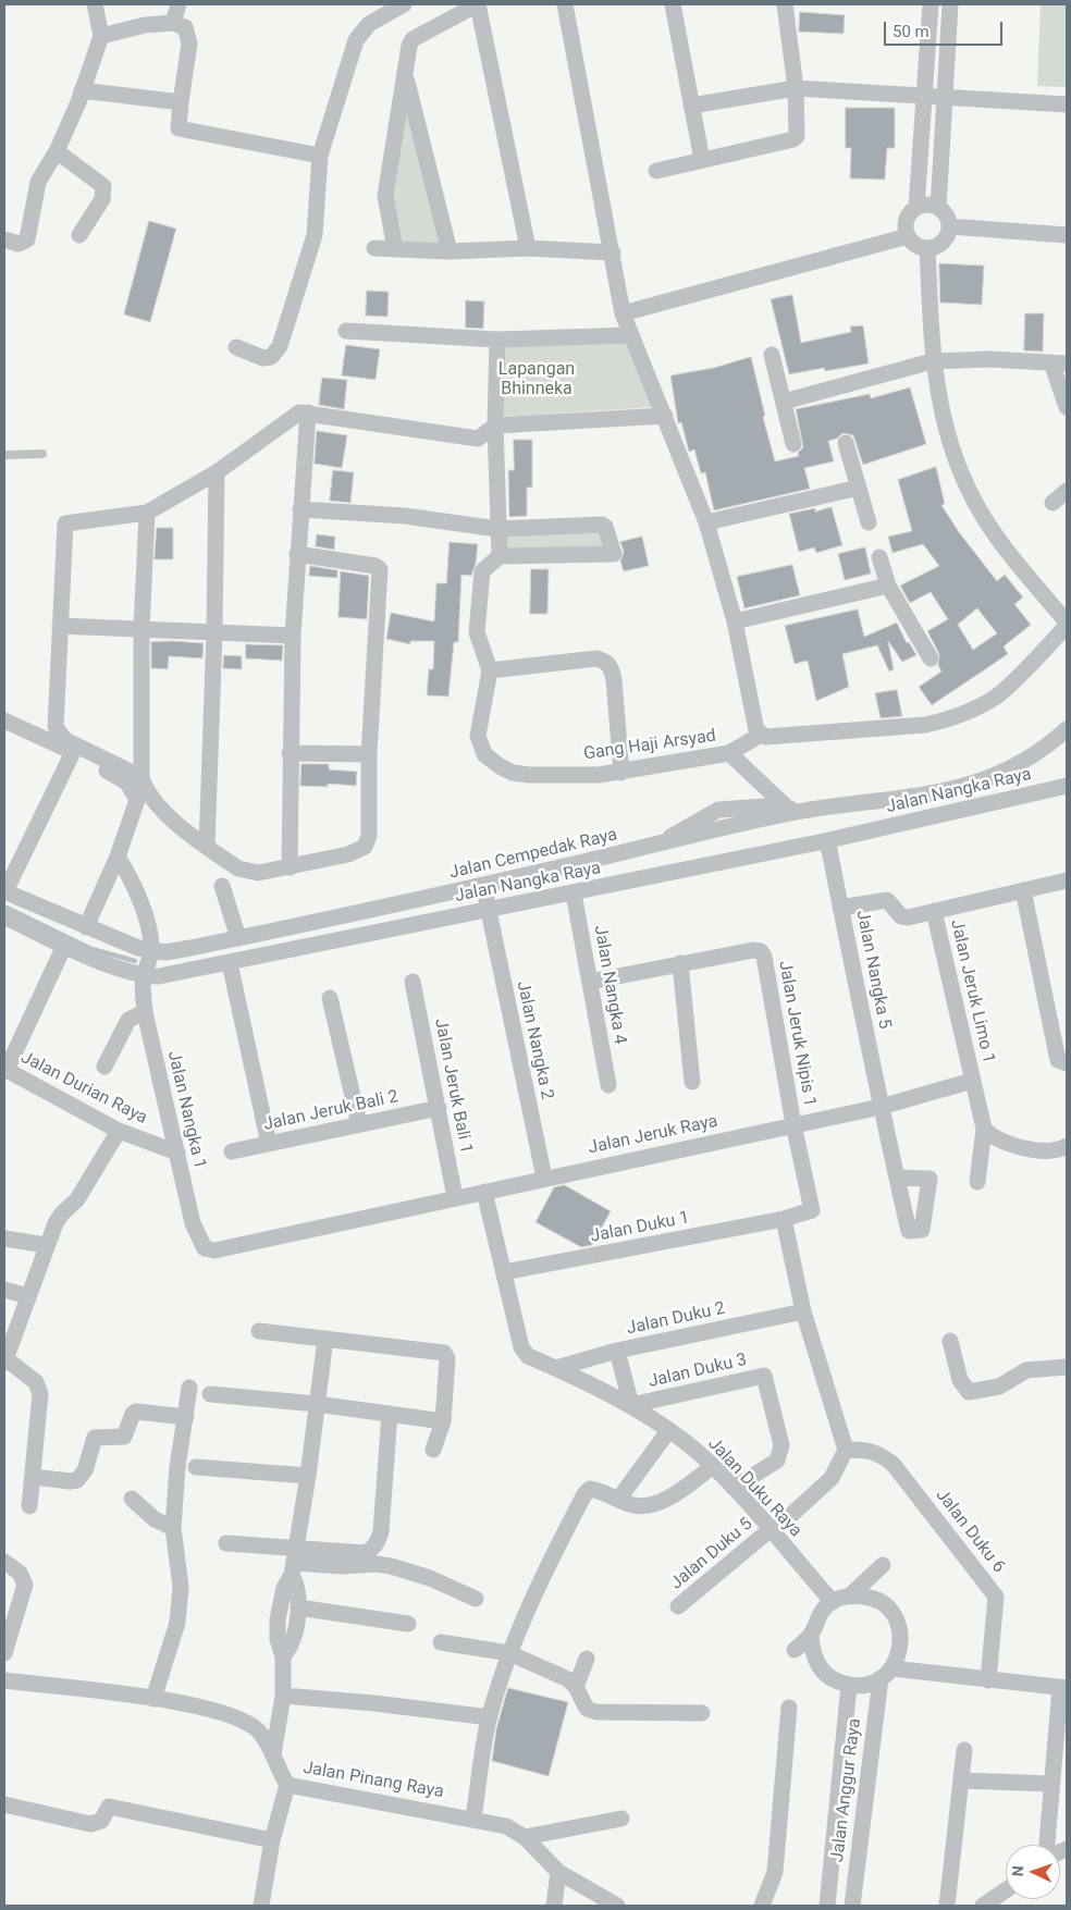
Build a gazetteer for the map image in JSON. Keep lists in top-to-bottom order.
{
  "streets": {
    "street": [
      "Gang Haji Arsyad",
      "Jalan Nangka Raya",
      "Jalan Cempedak Raya",
      "Jalan Nangka 5",
      "Jalan Nangka 4",
      "Jalan Jeruk Limo 1",
      "Jalan Jeruk Nipis 1",
      "Jalan Nangka 2",
      "Jalan Jeruk Bali 1",
      "Jalan Durian Raya",
      "Jalan Nangka 1",
      "Jalan Jeruk Bali 2",
      "Jalan Jeruk Raya",
      "Jalan Duku 1",
      "Jalan Duku 2",
      "Jalan Duku 3",
      "Jalan Duku Raya",
      "Jalan Duku 6",
      "Jalan Duku 5",
      "Jalan Pinang Raya",
      "Jalan Anggur Raya"
    ]
  },
  "crossings": [
    ["Gang Haji Arsyad", "Jalan Cempedak Raya"],
    ["Jalan Nangka Raya", "Jalan Nangka 5"],
    ["Jalan Nangka Raya", "Jalan Nangka 4"],
    ["Jalan Nangka Raya", "Jalan Nangka 2"],
    ["Jalan Nangka Raya", "Jalan Nangka 1"],
    ["Jalan Cempedak Raya", "Jalan Nangka 2"],
    ["Jalan Nangka 5", "Jalan Jeruk Raya"],
    ["Jalan Jeruk Limo 1", "Jalan Jeruk Raya"],
    ["Jalan Jeruk Nipis 1", "Jalan Jeruk Raya"],
    ["Jalan Jeruk Nipis 1", "Jalan Duku 1"],
    ["Jalan Nangka 2", "Jalan Jeruk Raya"],
    ["Jalan Jeruk Bali 1", "Jalan Jeruk Bali 2"],
    ["Jalan Jeruk Bali 1", "Jalan Jeruk Raya"],
    ["Jalan Durian Raya", "Jalan Nangka 1"],
    ["Jalan Nangka 1", "Jalan Jeruk Raya"],
    ["Jalan Jeruk Raya", "Jalan Duku Raya"],
    ["Jalan Duku 1", "Jalan Duku Raya"],
    ["Jalan Duku 2", "Jalan Duku Raya"],
    ["Jalan Duku 3", "Jalan Duku Raya"],
    ["Jalan Duku Raya", "Jalan Duku 5"],
    ["Jalan Duku Raya", "Jalan Anggur Raya"]
  ],
  "parks": ["Lapangan Bhinneka"],
  "scale_bar": "50 m",
  "north": "left"
}
